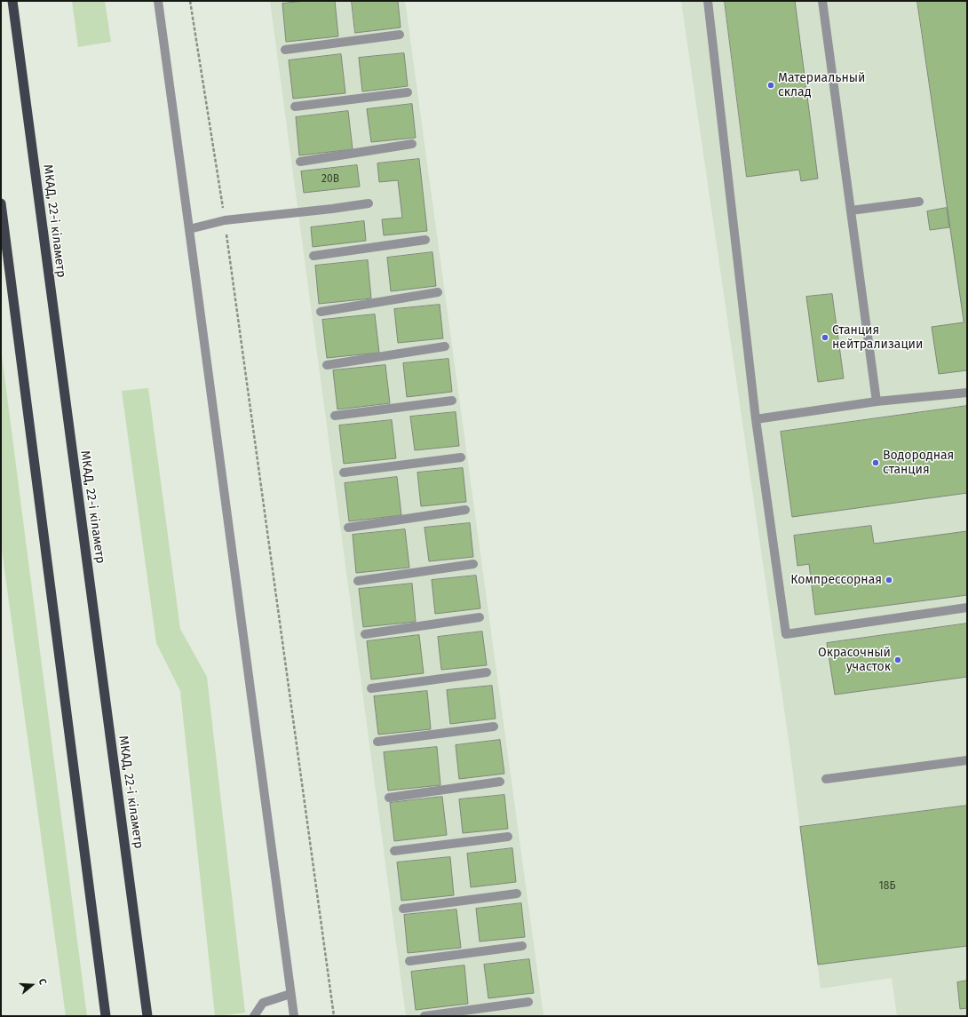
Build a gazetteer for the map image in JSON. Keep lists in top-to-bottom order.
{
  "streets": {
    "highway": ["МКАД, 22-і кіламетр"]
  },
  "places": [
    "Материальный склад",
    "Станция нейтрализации",
    "Водородная станция",
    "Компрессорная",
    "Окрасочный участок"
  ],
  "house_numbers": ["20В", "18Б"],
  "north": "right"
}
